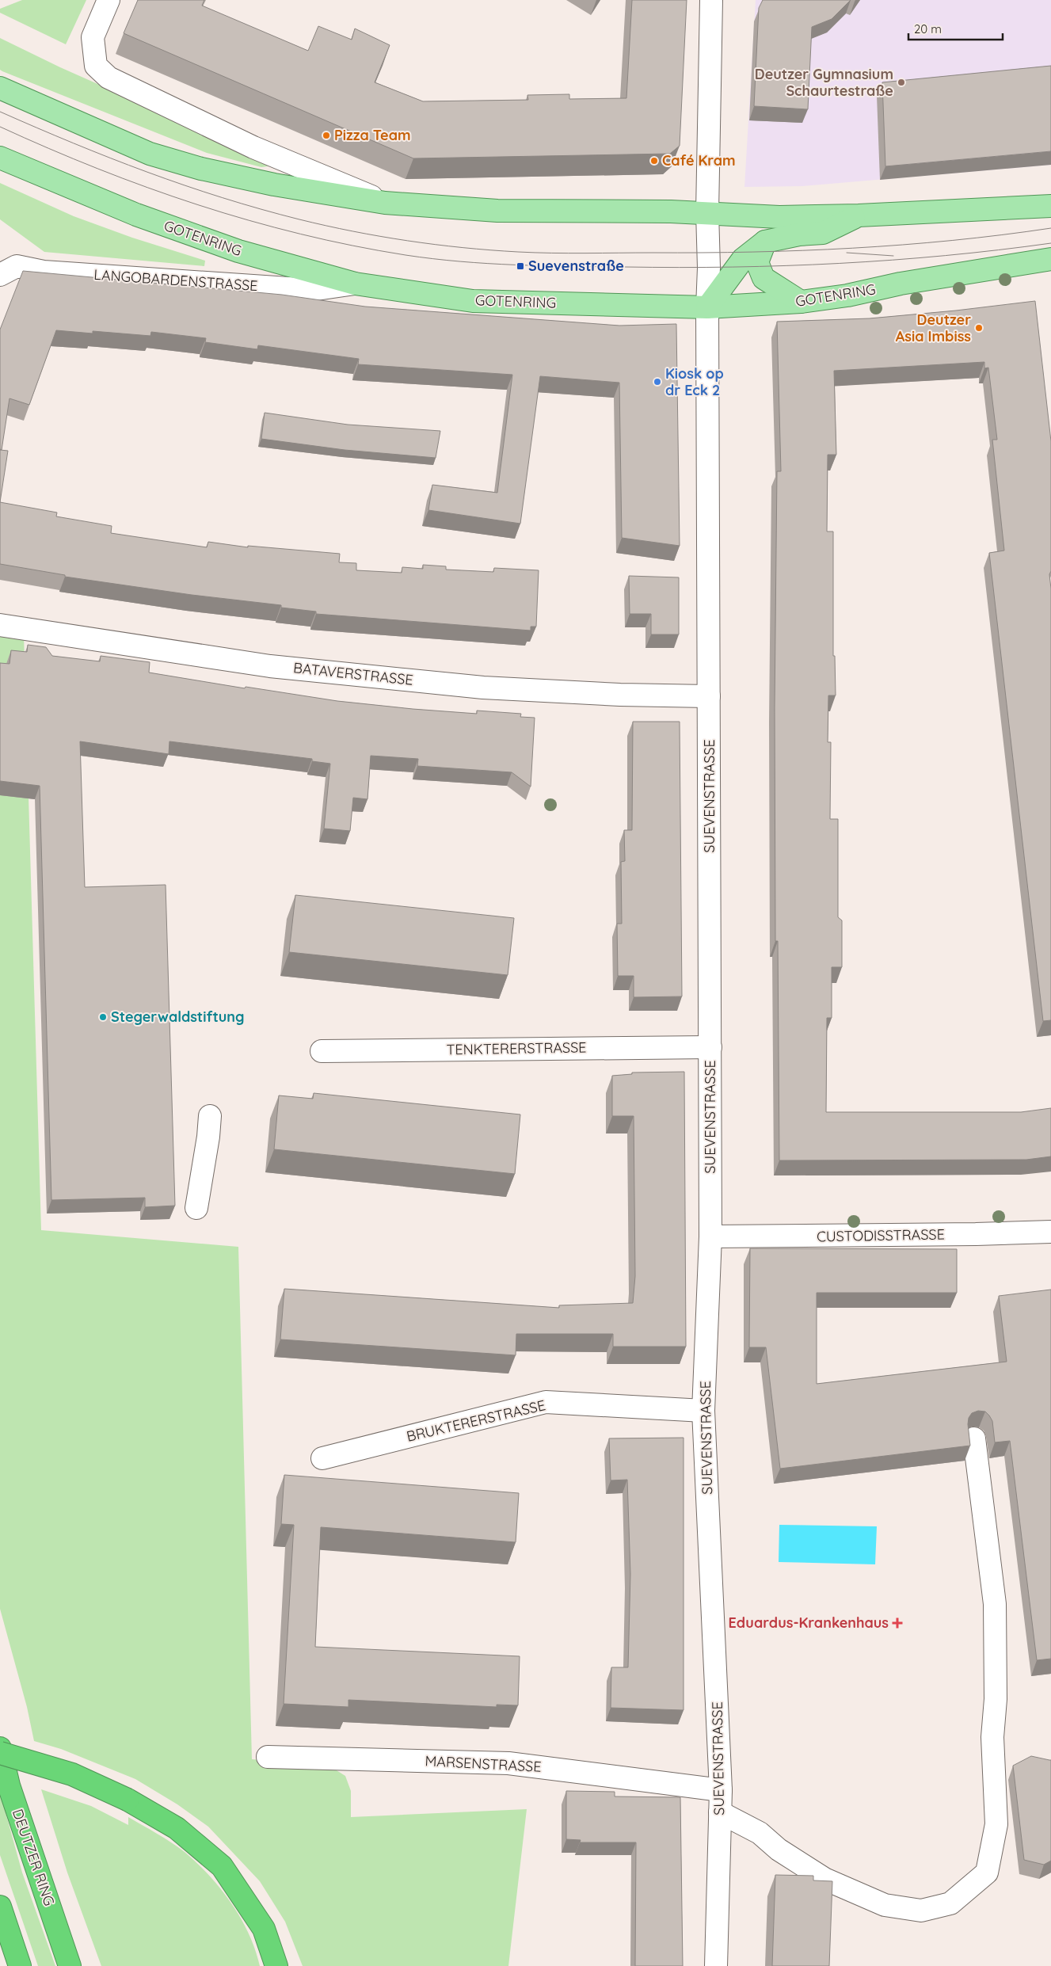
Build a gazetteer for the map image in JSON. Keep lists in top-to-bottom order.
{
  "streets": {
    "highway": ["DEUTZER RING"],
    "main road": ["GOTENRING"],
    "street": [
      "LANGOBARDENSTRASSE",
      "BATAVERSTRASSE",
      "SUEVENSTRASSE",
      "TENKTERERSTRASSE",
      "CUSTODISSTRASSE",
      "BRUKTERERSTRASSE",
      "MARSENSTRASSE"
    ]
  },
  "crossings": [
    ["GOTENRING", "LANGOBARDENSTRASSE"],
    ["GOTENRING", "SUEVENSTRASSE"],
    ["BATAVERSTRASSE", "SUEVENSTRASSE"],
    ["SUEVENSTRASSE", "TENKTERERSTRASSE"],
    ["SUEVENSTRASSE", "CUSTODISSTRASSE"],
    ["SUEVENSTRASSE", "BRUKTERERSTRASSE"],
    ["SUEVENSTRASSE", "MARSENSTRASSE"]
  ],
  "places": {
    "other": [
      "Deutzer Gymnasium Schaurtestraße",
      "Pizza Team",
      "Café Kram",
      "Deutzer Asia Imbiss",
      "Kiosk op dr Eck 2",
      "Stegerwaldstiftung"
    ],
    "transit": ["Suevenstraße"],
    "health": ["Eduardus-Krankenhaus"]
  },
  "scale_bar": "20 m"
}
